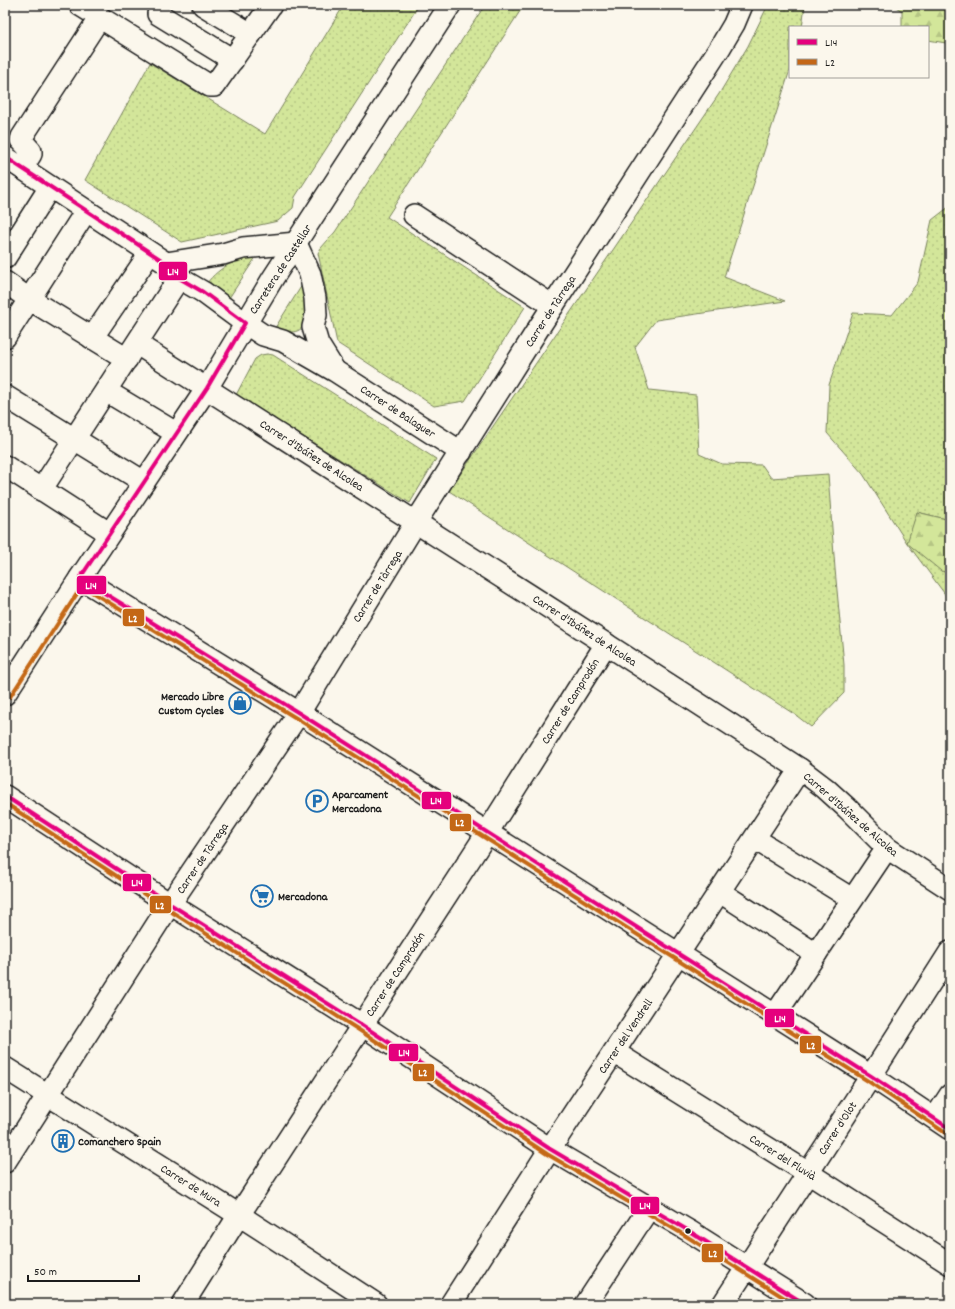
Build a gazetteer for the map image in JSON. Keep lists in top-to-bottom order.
{
  "streets": {
    "street": [
      "Carretera de Castellar",
      "Carrer de Tàrrega",
      "Carrer de Balaguer",
      "Carrer d'Ibáñez de Alcolea",
      "Carrer de Camprodón",
      "Carrer del Vendrell",
      "Carrer d'Olot",
      "Carrer del Fluvià",
      "Carrer de Mura"
    ]
  },
  "crossings": [
    ["Carretera de Castellar", "Carrer de Balaguer"],
    ["Carretera de Castellar", "Carrer d'Ibáñez de Alcolea"],
    ["Carrer de Tàrrega", "Carrer de Balaguer"],
    ["Carrer de Tàrrega", "Carrer d'Ibáñez de Alcolea"],
    ["Carrer de Tàrrega", "Carrer de Mura"],
    ["Carrer d'Ibáñez de Alcolea", "Carrer de Camprodón"],
    ["Carrer d'Ibáñez de Alcolea", "Carrer del Vendrell"],
    ["Carrer de Camprodón", "Carrer de Mura"],
    ["Carrer del Vendrell", "Carrer del Fluvià"],
    ["Carrer d'Olot", "Carrer del Fluvià"]
  ],
  "places": {
    "shop": ["Mercado Libre Custom Cycles"],
    "parking": ["Aparcament Mercadona"],
    "supermarket": ["Mercadona"],
    "building": ["Comanchero Spain"]
  },
  "lines": ["transit line L14", "transit line L2"],
  "legend": ["L14", "L2"],
  "scale_bar": "50 m"
}
